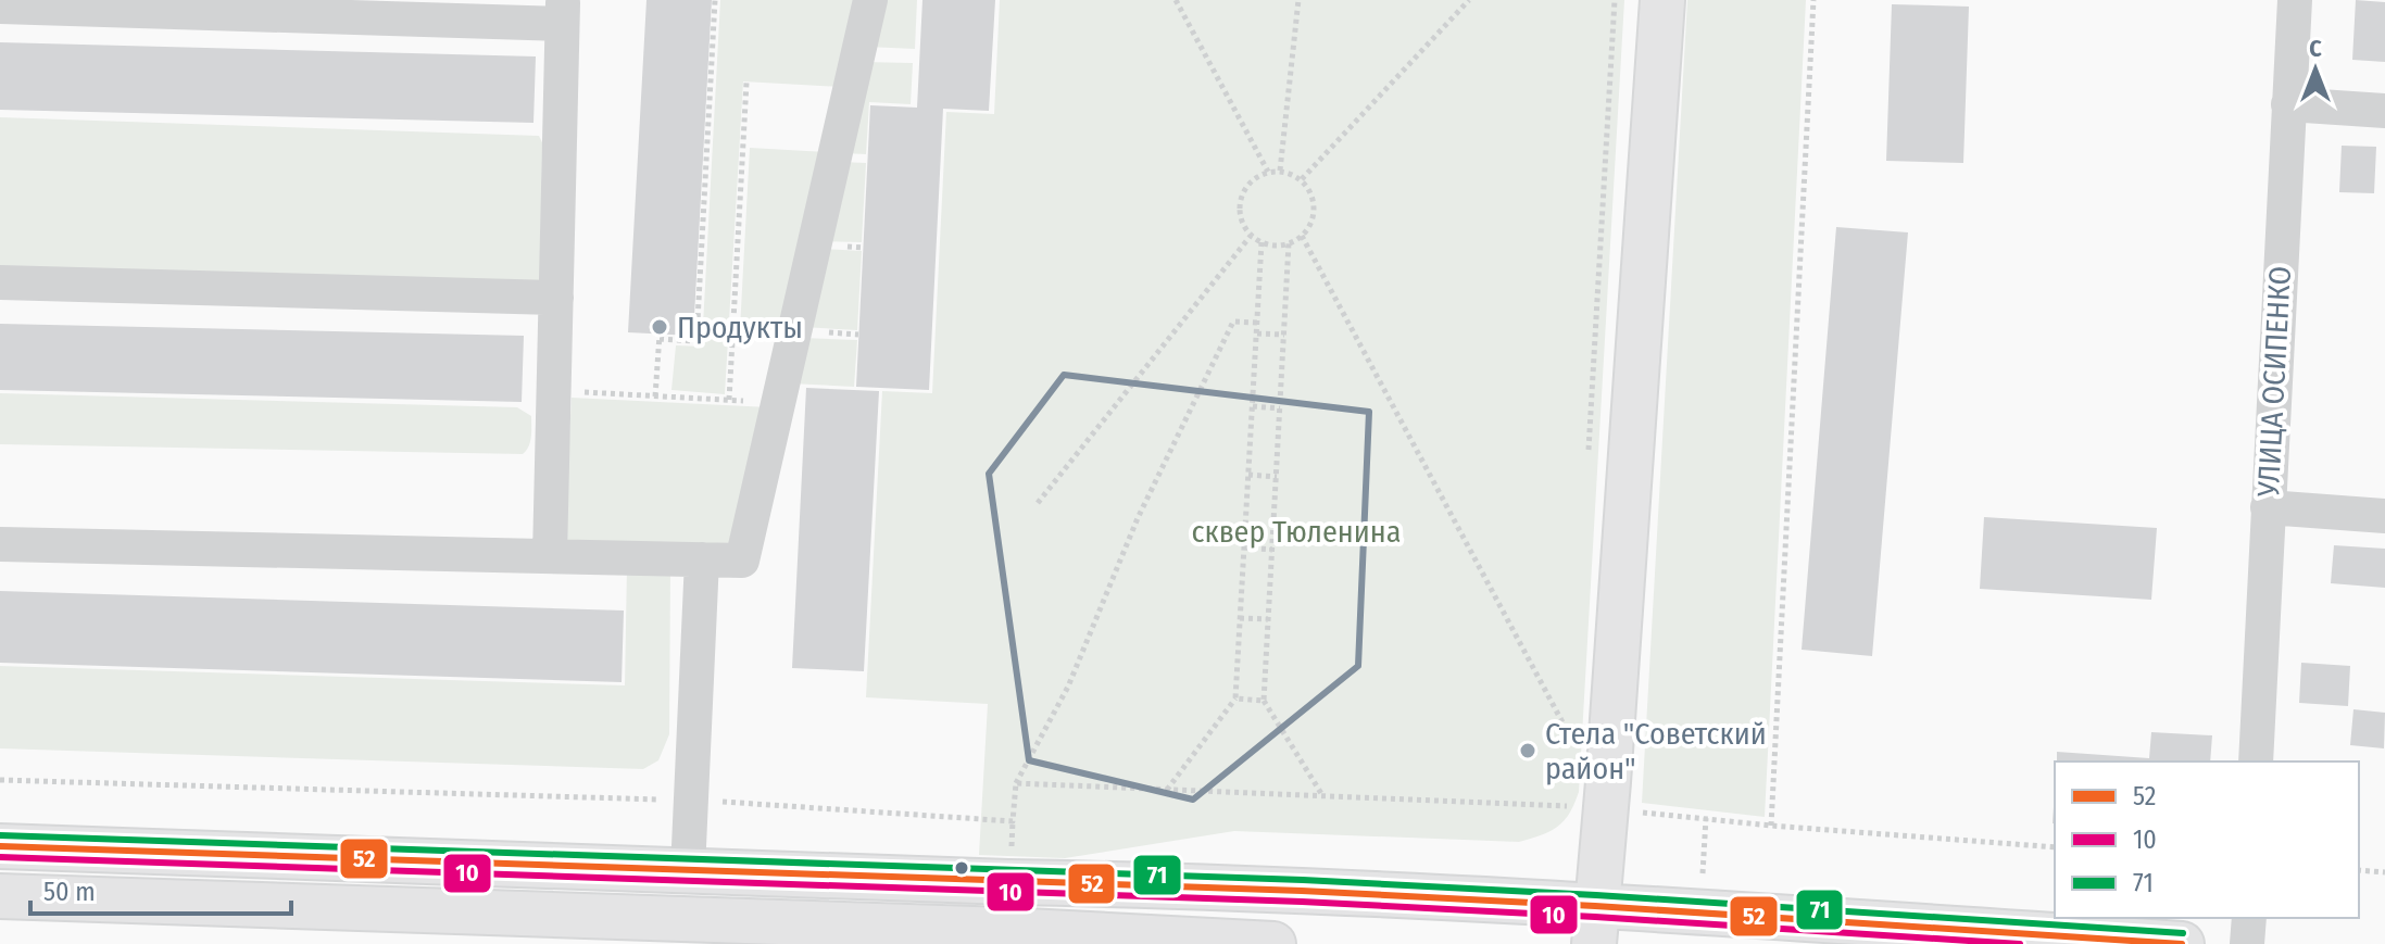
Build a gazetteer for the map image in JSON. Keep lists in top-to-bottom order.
{
  "streets": {
    "street": ["УЛИЦА ОСИПЕНКО"]
  },
  "parks": ["сквер Тюленина"],
  "places": ["Продукты", "Стела \"Советский район\""],
  "lines": ["transit line 71", "transit line 52", "transit line 10"],
  "legend": ["52", "10", "71"],
  "scale_bar": "50 m",
  "north": "top"
}
